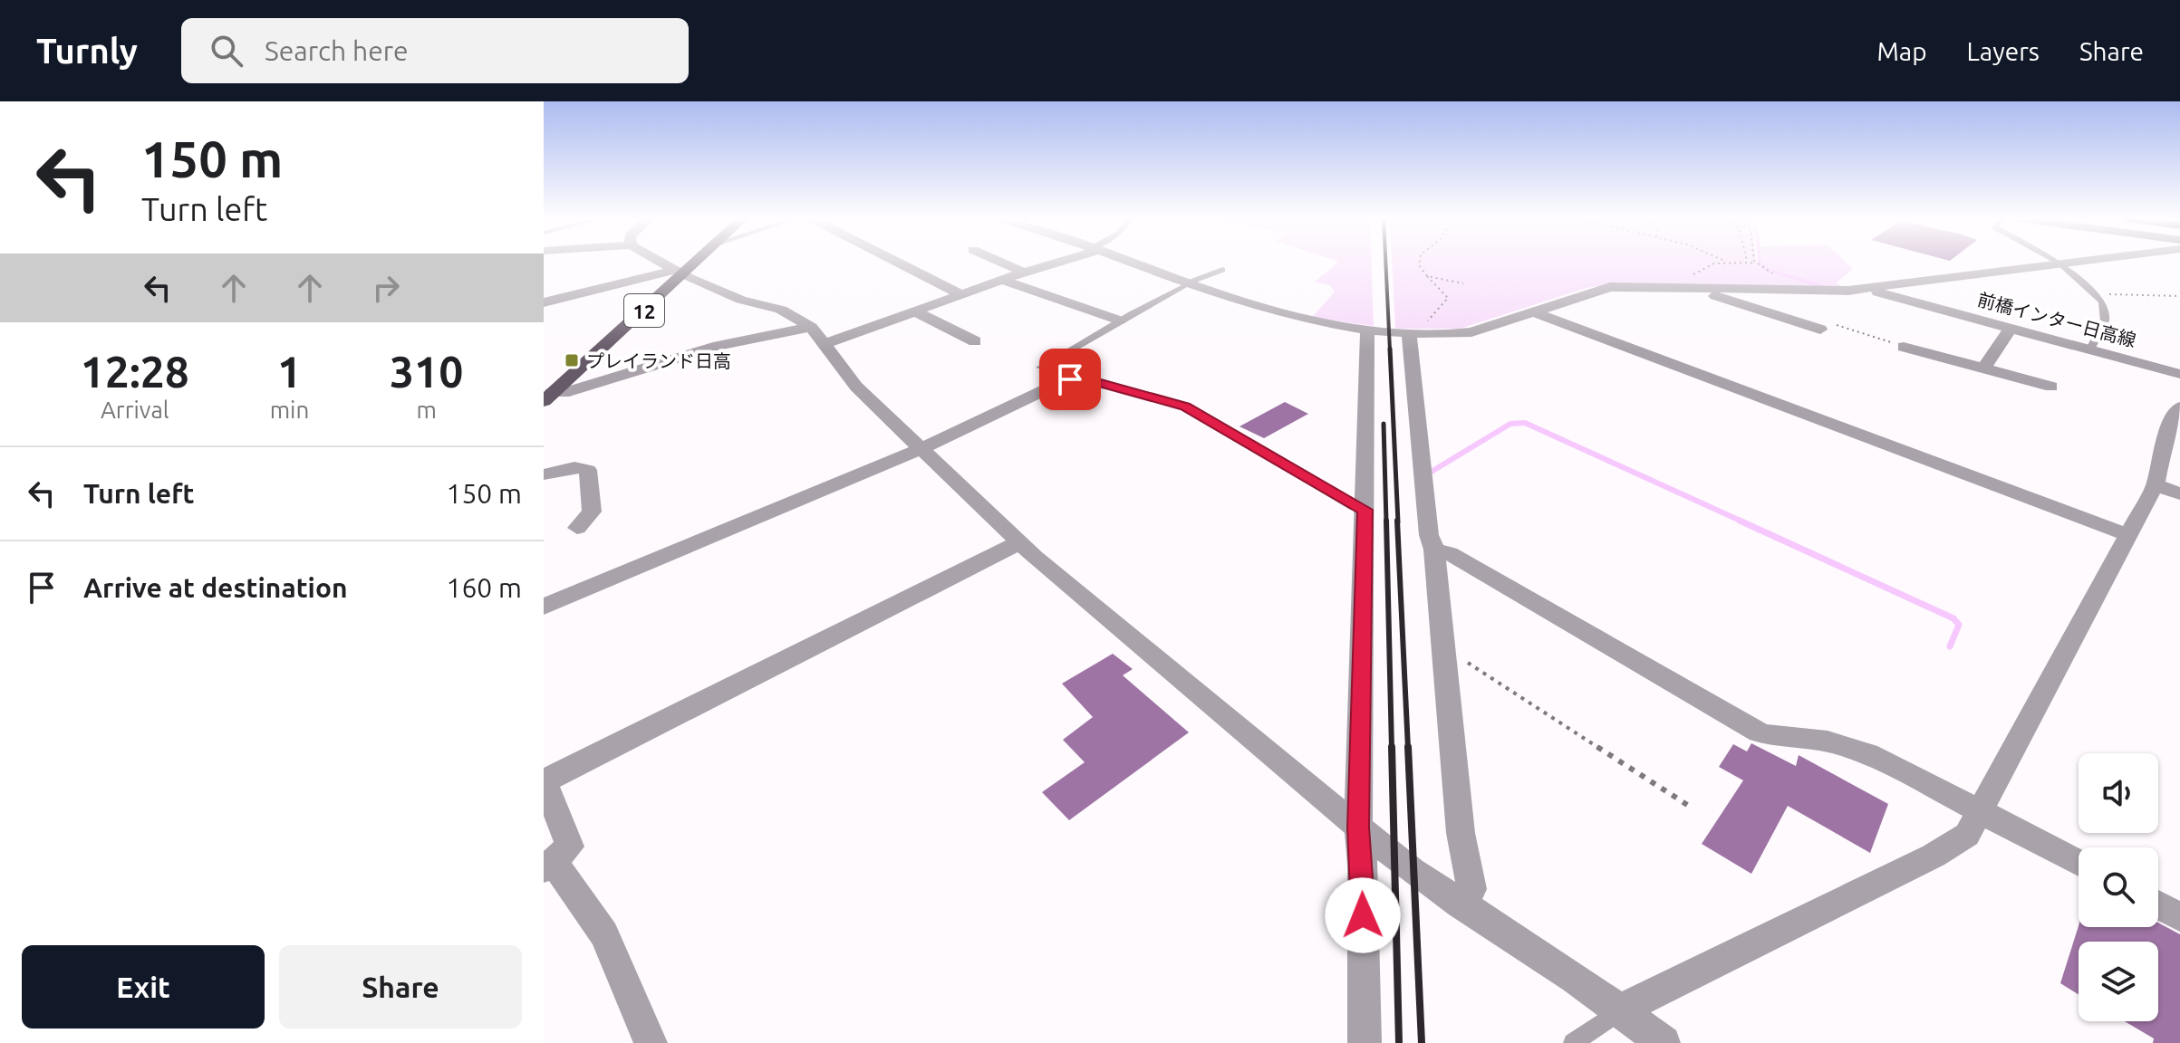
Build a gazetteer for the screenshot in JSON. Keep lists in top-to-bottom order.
{
  "streets": {
    "main road": ["12"],
    "street": ["前橋インター日高線"]
  },
  "places": {
    "transit": ["プレイランド日高"]
  },
  "page": {
    "header": "Turnly",
    "search": "Search here",
    "nav": ["Map", "Layers", "Share"],
    "turn": ["150 m", "Turn left"],
    "eta": [
      "12:28",
      "Arrival",
      "1",
      "min",
      "310",
      "m"
    ],
    "list": [
      {
        "name": "Turn left",
        "value": "150 m"
      },
      {
        "name": "Arrive at destination",
        "value": "160 m"
      }
    ],
    "buttons": ["Exit", "Share"]
  }
}
